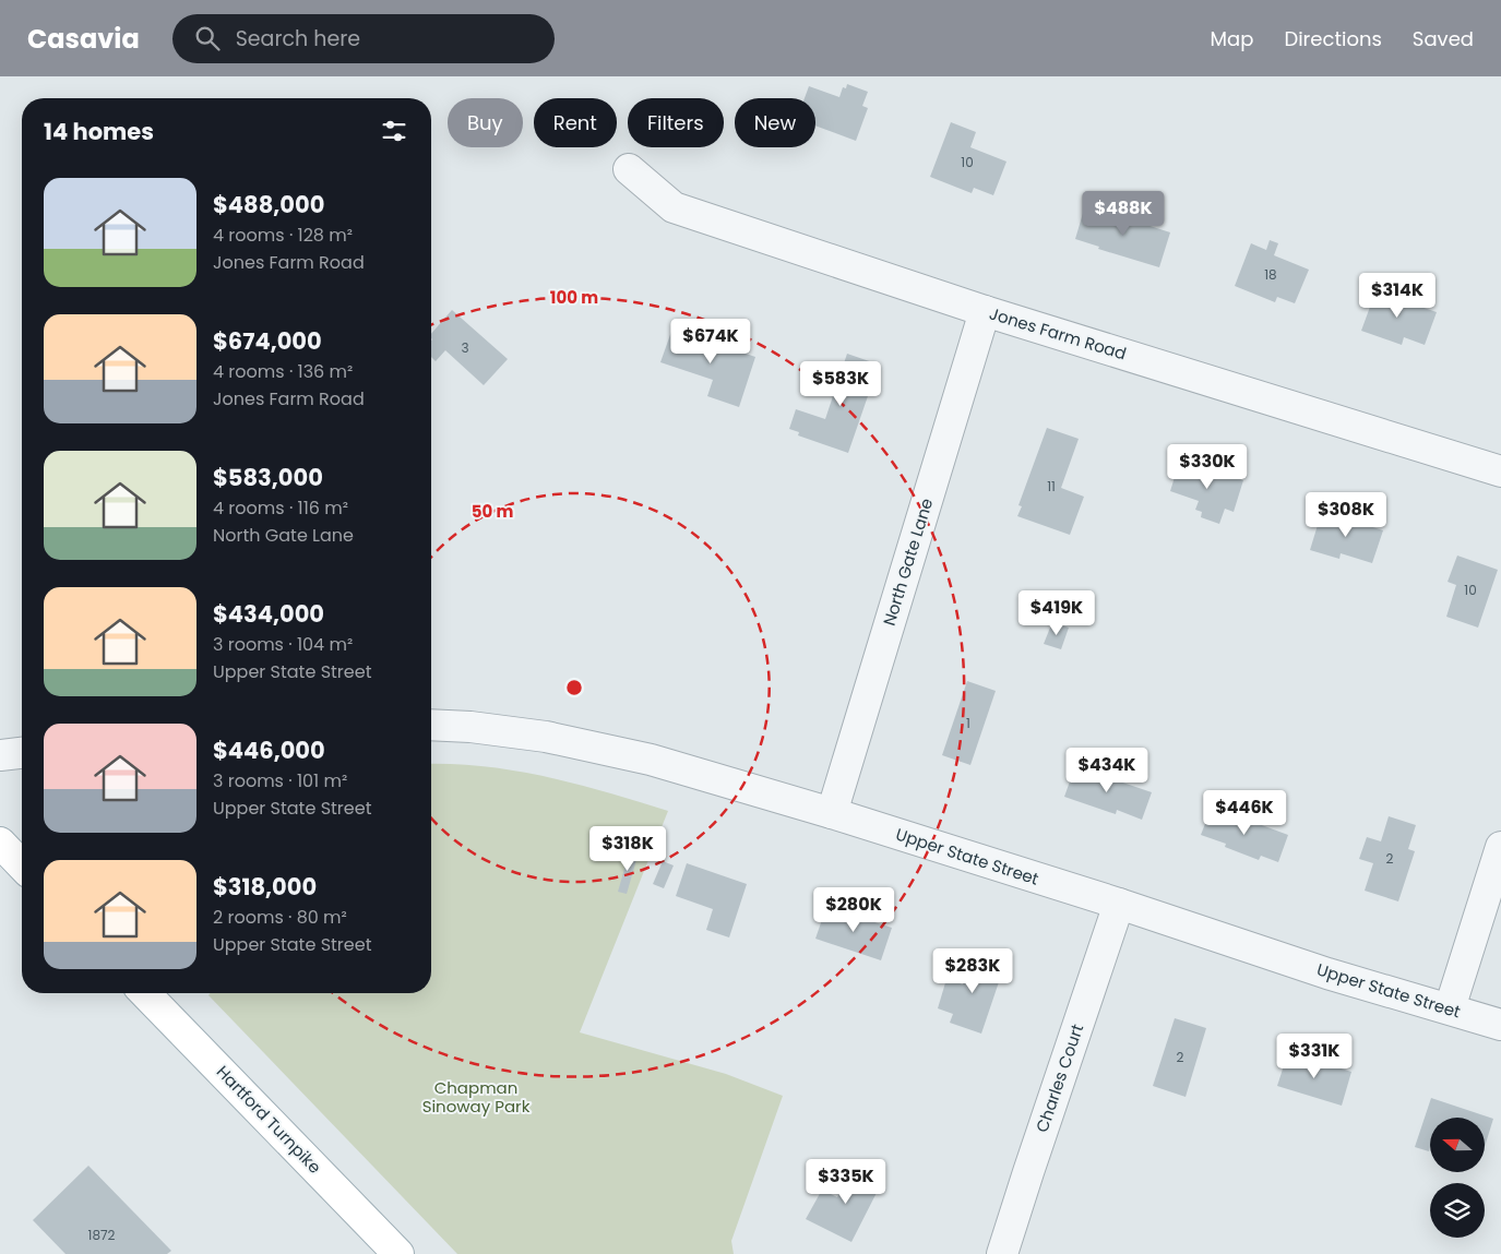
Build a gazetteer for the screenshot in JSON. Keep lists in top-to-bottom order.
{
  "streets": {
    "main road": ["Hartford Turnpike"],
    "street": [
      "Jones Farm Road",
      "North Gate Lane",
      "Upper State Street",
      "Charles Court"
    ]
  },
  "crossings": [
    ["Jones Farm Road", "North Gate Lane"],
    ["North Gate Lane", "Upper State Street"],
    ["Upper State Street", "Charles Court"]
  ],
  "parks": ["Chapman Sinoway Park"],
  "house_numbers": [
    "10",
    "18",
    "3",
    "11",
    "10",
    "1",
    "2",
    "2",
    "1872"
  ],
  "north": "left",
  "page": {
    "header": "Casavia",
    "search": "Search here",
    "nav": ["Map", "Directions", "Saved"],
    "chip": [
      "Buy",
      "Rent",
      "Filters",
      "New"
    ],
    "heading": "14 homes",
    "list": [
      {
        "name": "$488,000",
        "note": "4 rooms · 128 m² · Jones Farm Road"
      },
      {
        "name": "$674,000",
        "note": "4 rooms · 136 m² · Jones Farm Road"
      },
      {
        "name": "$583,000",
        "note": "4 rooms · 116 m² · North Gate Lane"
      },
      {
        "name": "$434,000",
        "note": "3 rooms · 104 m² · Upper State Street"
      },
      {
        "name": "$446,000",
        "note": "3 rooms · 101 m² · Upper State Street"
      },
      {
        "name": "$318,000",
        "note": "2 rooms · 80 m² · Upper State Street"
      }
    ],
    "price": [
      "$488K",
      "$314K",
      "$674K",
      "$583K",
      "$330K",
      "$308K",
      "$419K",
      "$434K",
      "$446K",
      "$318K",
      "$280K",
      "$283K",
      "$331K",
      "$335K"
    ]
  },
  "rings": ["100 m", "50 m"]
}
